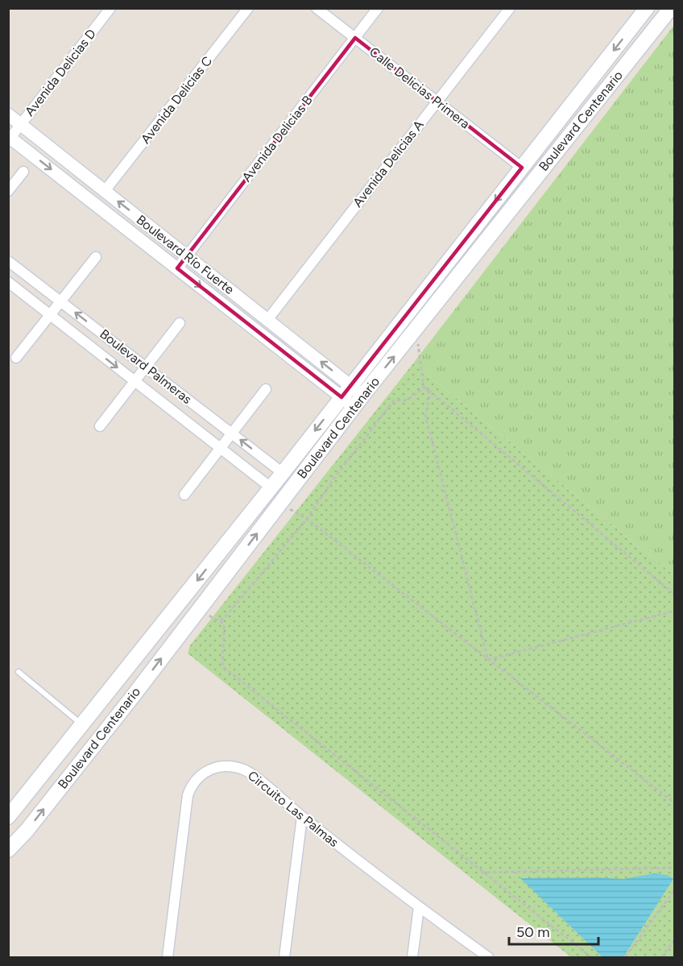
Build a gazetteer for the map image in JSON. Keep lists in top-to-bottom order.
{
  "streets": {
    "main road": ["Boulevard Centenario"],
    "street": [
      "Avenida Delicias D",
      "Calle Delicias Primera",
      "Avenida Delicias C",
      "Avenida Delicias B",
      "Avenida Delicias A",
      "Boulevard Río Fuerte",
      "Boulevard Palmeras",
      "Circuito Las Palmas"
    ]
  },
  "crossings": [
    ["Avenida Delicias D", "Boulevard Río Fuerte"],
    ["Calle Delicias Primera", "Boulevard Centenario"],
    ["Calle Delicias Primera", "Avenida Delicias B"],
    ["Calle Delicias Primera", "Avenida Delicias A"],
    ["Avenida Delicias C", "Boulevard Río Fuerte"],
    ["Boulevard Centenario", "Boulevard Río Fuerte"],
    ["Boulevard Centenario", "Boulevard Palmeras"],
    ["Avenida Delicias B", "Boulevard Río Fuerte"],
    ["Avenida Delicias A", "Boulevard Río Fuerte"]
  ],
  "scale_bar": "50 m"
}
